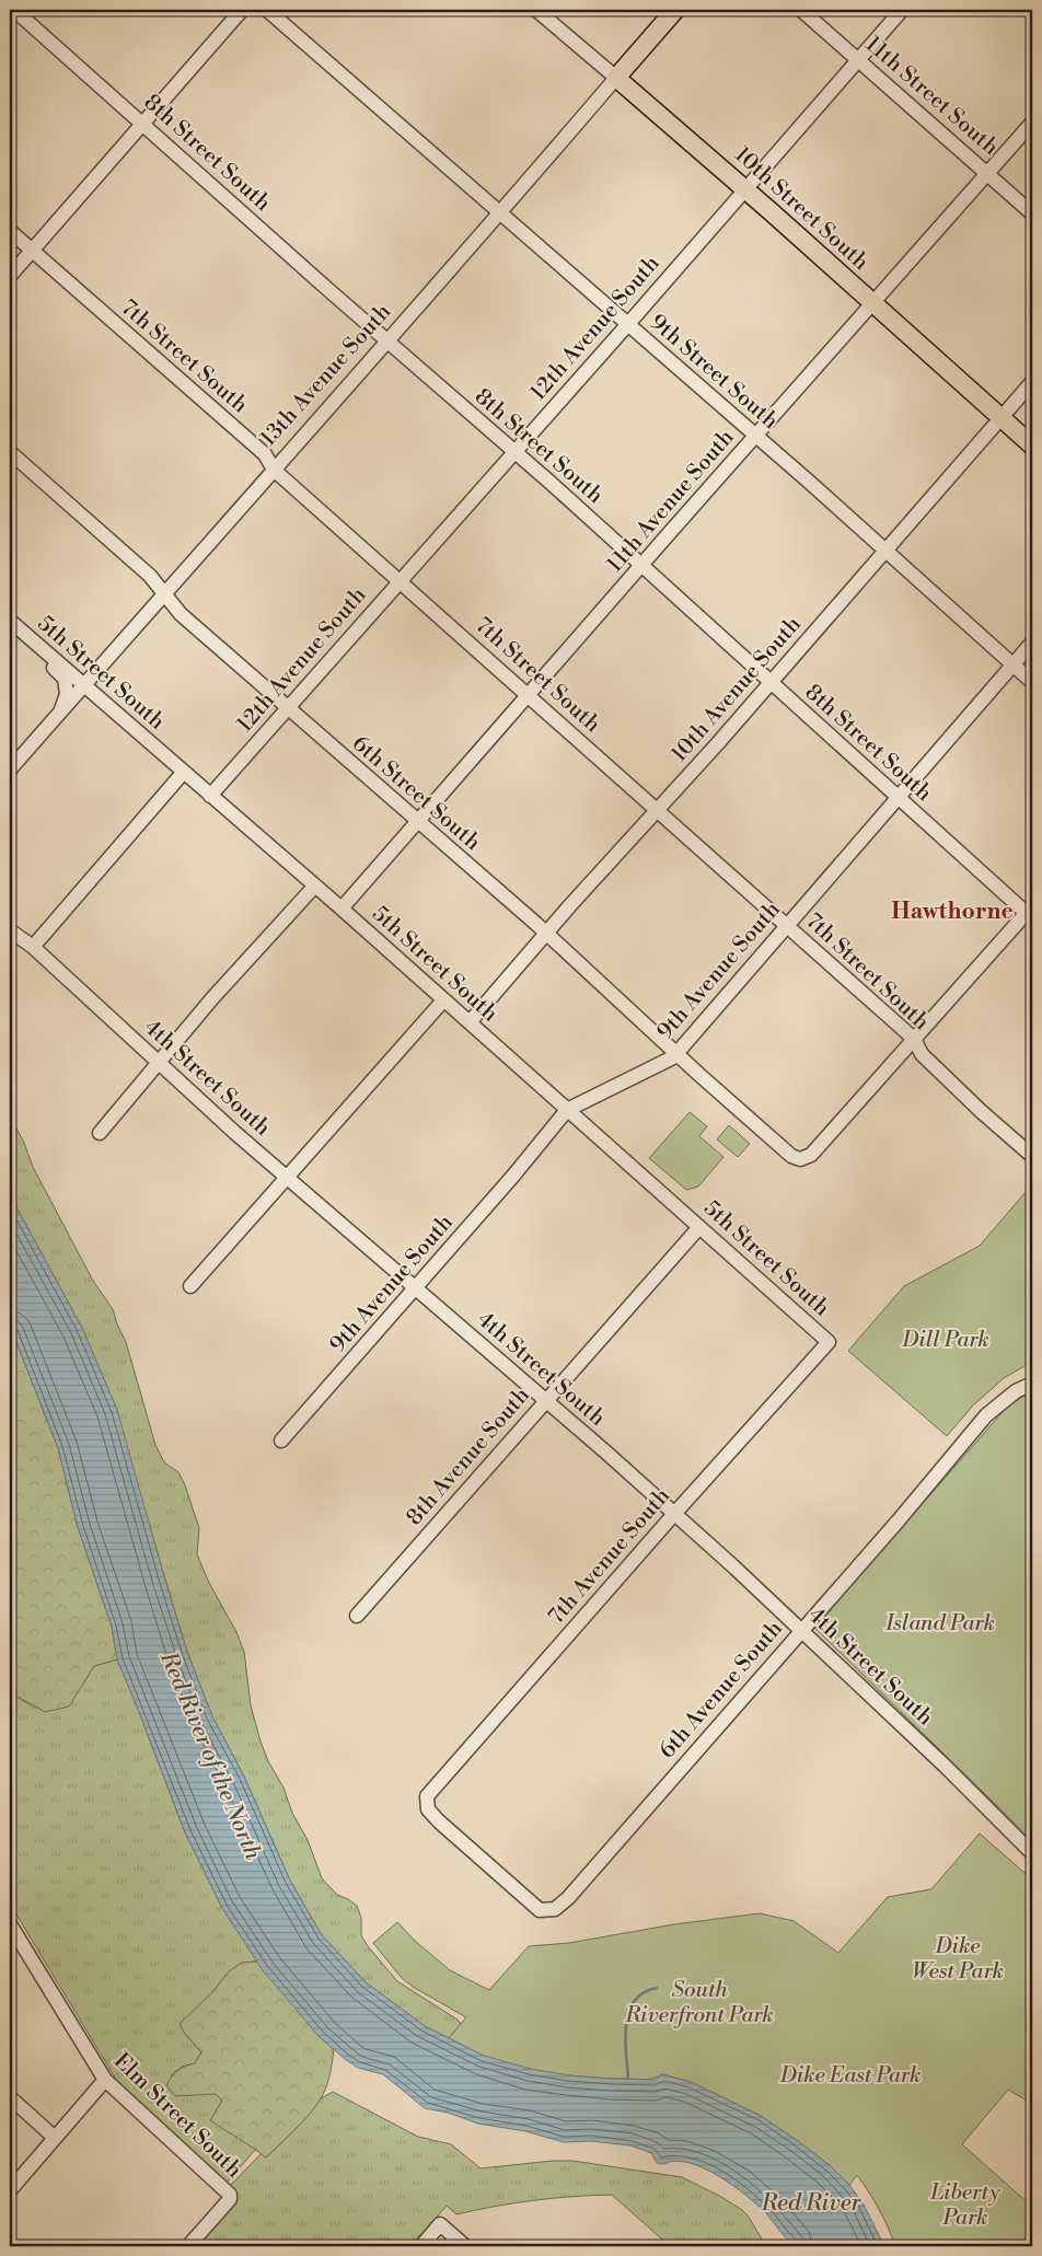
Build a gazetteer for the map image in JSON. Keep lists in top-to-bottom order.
{
  "streets": {
    "main road": ["10th Street South", "13th Avenue South"],
    "street": [
      "11th Street South",
      "8th Street South",
      "12th Avenue South",
      "7th Street South",
      "9th Street South",
      "11th Avenue South",
      "5th Street South",
      "10th Avenue South",
      "6th Street South",
      "9th Avenue South",
      "4th Street South",
      "8th Avenue South",
      "7th Avenue South",
      "6th Avenue South",
      "Elm Street South"
    ]
  },
  "crossings": [
    ["11th Street South", "12th Avenue South"],
    ["11th Street South", "11th Avenue South"],
    ["8th Street South", "12th Avenue South"],
    ["8th Street South", "13th Avenue South"],
    ["8th Street South", "11th Avenue South"],
    ["8th Street South", "10th Avenue South"],
    ["8th Street South", "9th Avenue South"],
    ["10th Street South", "12th Avenue South"],
    ["10th Street South", "13th Avenue South"],
    ["10th Street South", "11th Avenue South"],
    ["10th Street South", "10th Avenue South"],
    ["12th Avenue South", "7th Street South"],
    ["12th Avenue South", "9th Street South"],
    ["12th Avenue South", "5th Street South"],
    ["12th Avenue South", "6th Street South"],
    ["7th Street South", "13th Avenue South"],
    ["7th Street South", "11th Avenue South"],
    ["7th Street South", "10th Avenue South"],
    ["7th Street South", "6th Street South"],
    ["7th Street South", "9th Avenue South"],
    ["9th Street South", "13th Avenue South"],
    ["9th Street South", "11th Avenue South"],
    ["9th Street South", "10th Avenue South"],
    ["9th Street South", "9th Avenue South"],
    ["13th Avenue South", "5th Street South"],
    ["13th Avenue South", "6th Street South"],
    ["11th Avenue South", "5th Street South"],
    ["11th Avenue South", "6th Street South"],
    ["5th Street South", "10th Avenue South"],
    ["5th Street South", "9th Avenue South"],
    ["5th Street South", "8th Avenue South"],
    ["5th Street South", "7th Avenue South"],
    ["10th Avenue South", "6th Street South"],
    ["6th Street South", "9th Avenue South"],
    ["9th Avenue South", "4th Street South"],
    ["4th Street South", "8th Avenue South"],
    ["4th Street South", "7th Avenue South"],
    ["4th Street South", "6th Avenue South"],
    ["7th Avenue South", "6th Avenue South"]
  ],
  "districts": ["Hawthorne"],
  "water": ["Red River of the North", "Red River"],
  "parks": [
    "Dill Park",
    "Island Park",
    "Dike West Park",
    "South Riverfront Park",
    "Dike East Park",
    "Liberty Park"
  ]
}
